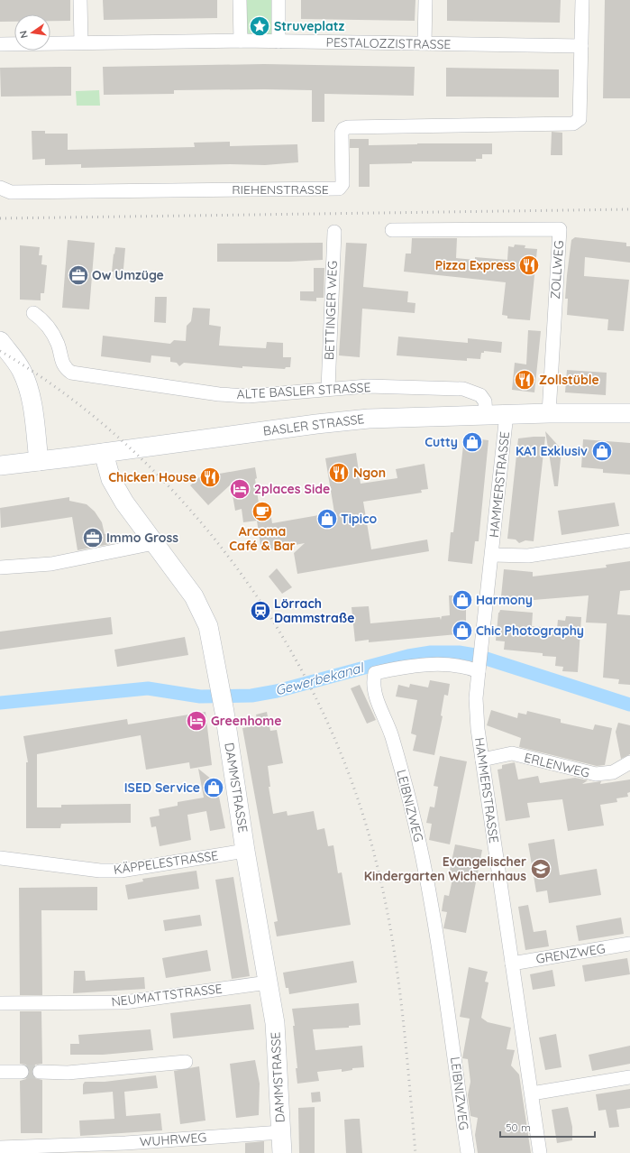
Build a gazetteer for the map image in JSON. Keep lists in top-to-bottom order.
{
  "streets": {
    "main road": ["BASLER STRASSE", "DAMMSTRASSE"],
    "street": [
      "PESTALOZZISTRASSE",
      "RIEHENSTRASSE",
      "ZOLLWEG",
      "BETTINGER WEG",
      "ALTE BASLER STRASSE",
      "HAMMERSTRASSE",
      "ERLENWEG",
      "LEIBNIZWEG",
      "KÄPPELESTRASSE",
      "GRENZWEG",
      "NEUMATTSTRASSE",
      "WUHRWEG"
    ]
  },
  "crossings": [
    ["PESTALOZZISTRASSE", "RIEHENSTRASSE"],
    ["ZOLLWEG", "BASLER STRASSE"],
    ["BETTINGER WEG", "ALTE BASLER STRASSE"],
    ["ALTE BASLER STRASSE", "BASLER STRASSE"],
    ["BASLER STRASSE", "HAMMERSTRASSE"],
    ["BASLER STRASSE", "DAMMSTRASSE"],
    ["HAMMERSTRASSE", "ERLENWEG"],
    ["HAMMERSTRASSE", "LEIBNIZWEG"],
    ["HAMMERSTRASSE", "GRENZWEG"],
    ["DAMMSTRASSE", "KÄPPELESTRASSE"],
    ["DAMMSTRASSE", "NEUMATTSTRASSE"],
    ["DAMMSTRASSE", "WUHRWEG"]
  ],
  "water": ["Gewerbekanal"],
  "places": {
    "place": ["Struveplatz"],
    "restaurant": [
      "Pizza Express",
      "Zollstüble",
      "Ngon",
      "Chicken House"
    ],
    "office": ["Ow Umzüge", "Immo Gross"],
    "shop": [
      "Cutty",
      "KA1 Exklusiv",
      "Tipico",
      "Harmony",
      "Chic Photography",
      "ISED Service"
    ],
    "hotel": ["2places Side", "Greenhome"],
    "cafe": ["Arcoma Café & Bar"],
    "station": ["Lörrach Dammstraße"],
    "school or university": ["Evangelischer Kindergarten Wichernhaus"]
  },
  "scale_bar": "50 m",
  "north": "left"
}
